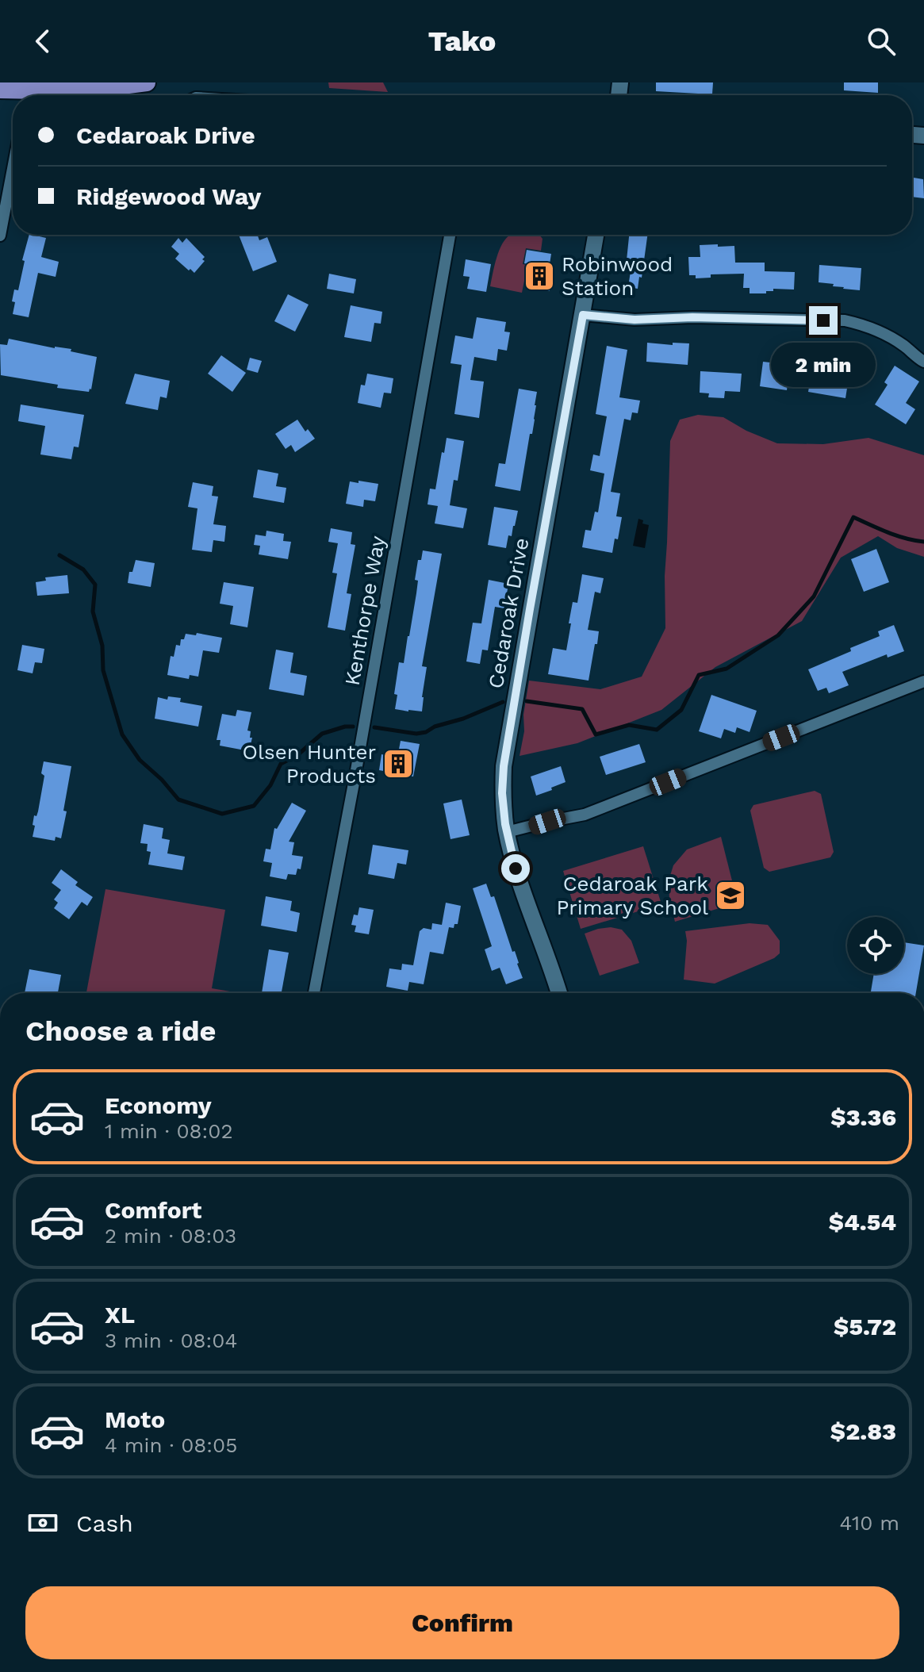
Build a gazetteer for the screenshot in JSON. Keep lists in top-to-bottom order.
{
  "streets": {
    "street": ["Kenthorpe Way", "Cedaroak Drive"]
  },
  "places": {
    "building": ["Robinwood Station", "Olsen Hunter Products"],
    "school or university": ["Cedaroak Park Primary School"]
  },
  "page": {
    "header": "Tako",
    "banner": ["Cedaroak Drive", "Ridgewood Way"],
    "bubble": "2 min",
    "heading": "Choose a ride",
    "list": [
      {
        "name": "Economy",
        "note": "1 min · 08:02",
        "value": "$3.36"
      },
      {
        "name": "Comfort",
        "note": "2 min · 08:03",
        "value": "$4.54"
      },
      {
        "name": "XL",
        "note": "3 min · 08:04",
        "value": "$5.72"
      },
      {
        "name": "Moto",
        "note": "4 min · 08:05",
        "value": "$2.83"
      }
    ],
    "pay": ["Cash", "410 m"],
    "buttons": "Confirm"
  }
}
